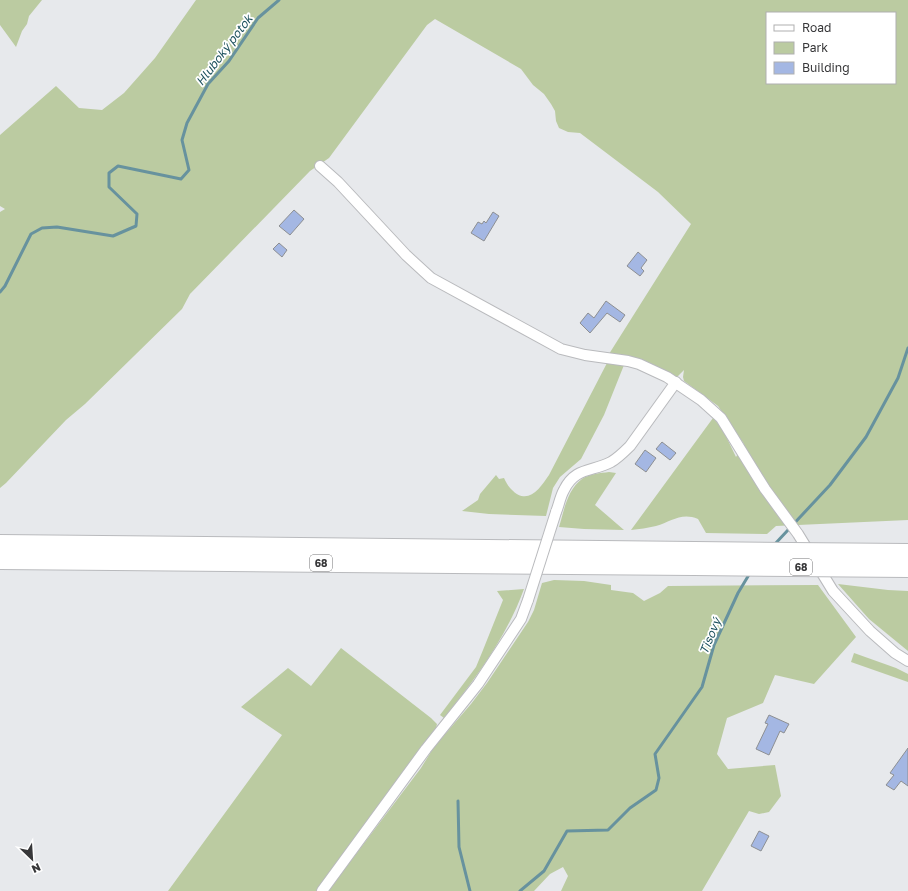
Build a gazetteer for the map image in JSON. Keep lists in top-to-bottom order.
{
  "streets": {
    "highway": ["68"]
  },
  "water": ["Hluboký potok", "Tisový"],
  "legend": ["Road", "Park", "Building"],
  "north": "bottom right"
}
